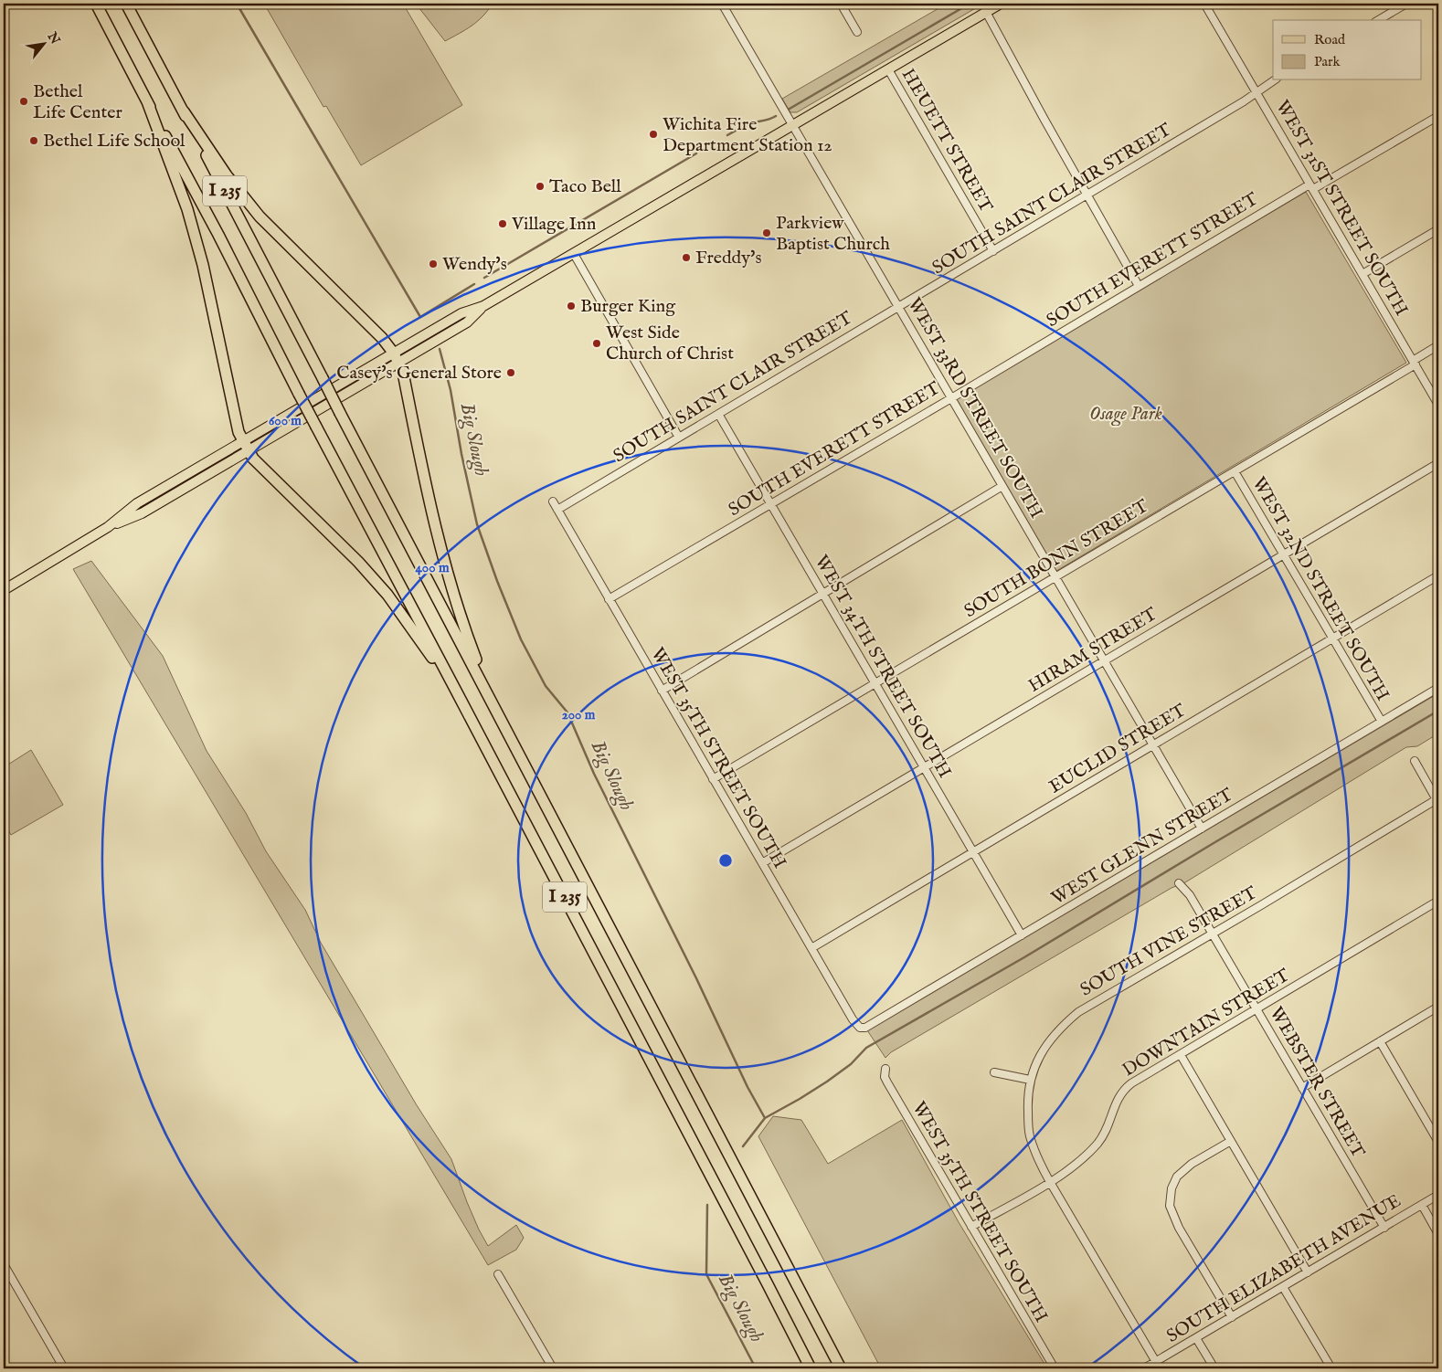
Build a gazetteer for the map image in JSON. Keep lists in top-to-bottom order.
{
  "streets": {
    "highway": ["I 235"],
    "street": [
      "HEUETT STREET",
      "SOUTH SAINT CLAIR STREET",
      "WEST 31ST STREET SOUTH",
      "SOUTH EVERETT STREET",
      "WEST 33RD STREET SOUTH",
      "SOUTH BONN STREET",
      "WEST 32ND STREET SOUTH",
      "HIRAM STREET",
      "WEST 34TH STREET SOUTH",
      "EUCLID STREET",
      "WEST 35TH STREET SOUTH",
      "WEST GLENN STREET",
      "SOUTH VINE STREET",
      "DOWNTAIN STREET",
      "WEBSTER STREET",
      "SOUTH ELIZABETH AVENUE"
    ]
  },
  "crossings": [
    ["HEUETT STREET", "SOUTH SAINT CLAIR STREET"],
    ["SOUTH SAINT CLAIR STREET", "WEST 31ST STREET SOUTH"],
    ["SOUTH SAINT CLAIR STREET", "WEST 33RD STREET SOUTH"],
    ["SOUTH SAINT CLAIR STREET", "WEST 34TH STREET SOUTH"],
    ["SOUTH SAINT CLAIR STREET", "WEST 35TH STREET SOUTH"],
    ["WEST 31ST STREET SOUTH", "SOUTH EVERETT STREET"],
    ["WEST 31ST STREET SOUTH", "SOUTH BONN STREET"],
    ["SOUTH EVERETT STREET", "WEST 33RD STREET SOUTH"],
    ["SOUTH EVERETT STREET", "WEST 34TH STREET SOUTH"],
    ["SOUTH EVERETT STREET", "WEST 35TH STREET SOUTH"],
    ["WEST 33RD STREET SOUTH", "SOUTH BONN STREET"],
    ["WEST 33RD STREET SOUTH", "HIRAM STREET"],
    ["WEST 33RD STREET SOUTH", "EUCLID STREET"],
    ["WEST 33RD STREET SOUTH", "WEST GLENN STREET"],
    ["SOUTH BONN STREET", "WEST 32ND STREET SOUTH"],
    ["SOUTH BONN STREET", "WEST 34TH STREET SOUTH"],
    ["SOUTH BONN STREET", "WEST 35TH STREET SOUTH"],
    ["WEST 32ND STREET SOUTH", "HIRAM STREET"],
    ["WEST 32ND STREET SOUTH", "EUCLID STREET"],
    ["WEST 32ND STREET SOUTH", "WEST GLENN STREET"],
    ["HIRAM STREET", "WEST 34TH STREET SOUTH"],
    ["HIRAM STREET", "WEST 35TH STREET SOUTH"],
    ["WEST 34TH STREET SOUTH", "EUCLID STREET"],
    ["WEST 34TH STREET SOUTH", "WEST GLENN STREET"],
    ["EUCLID STREET", "WEST 35TH STREET SOUTH"],
    ["WEST 35TH STREET SOUTH", "WEST GLENN STREET"],
    ["WEST 35TH STREET SOUTH", "DOWNTAIN STREET"],
    ["SOUTH VINE STREET", "DOWNTAIN STREET"],
    ["SOUTH VINE STREET", "WEBSTER STREET"],
    ["SOUTH VINE STREET", "SOUTH ELIZABETH AVENUE"],
    ["DOWNTAIN STREET", "WEBSTER STREET"],
    ["WEBSTER STREET", "SOUTH ELIZABETH AVENUE"]
  ],
  "water": ["Big Slough"],
  "parks": ["Osage Park"],
  "places": [
    "Bethel Life Center",
    "Wichita Fire Department Station 12",
    "Bethel Life School",
    "Taco Bell",
    "Village Inn",
    "Parkview Baptist Church",
    "Freddy's",
    "Wendy's",
    "Burger King",
    "West Side Church of Christ",
    "Casey's General Store"
  ],
  "legend": ["Road", "Park"],
  "north": "top right",
  "rings": ["600 m", "400 m", "200 m"]
}
